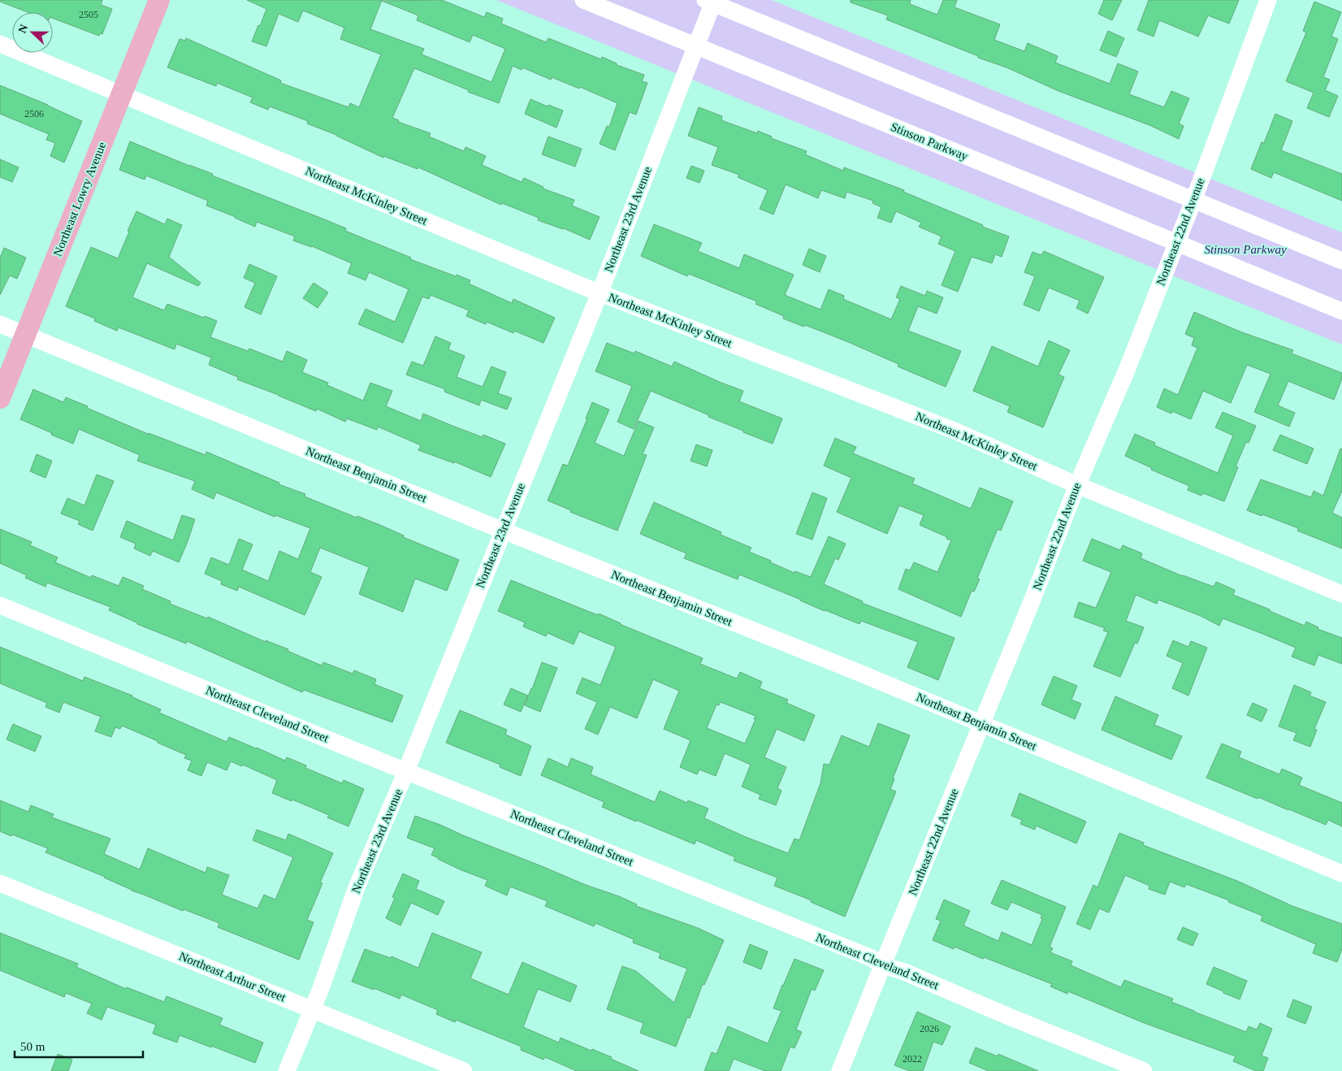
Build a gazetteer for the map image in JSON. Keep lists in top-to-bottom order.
{
  "streets": {
    "main road": ["Northeast Lowry Avenue"],
    "street": [
      "Stinson Parkway",
      "Northeast McKinley Street",
      "Northeast 23rd Avenue",
      "Northeast 22nd Avenue",
      "Northeast Benjamin Street",
      "Northeast Cleveland Street",
      "Northeast Arthur Street"
    ]
  },
  "crossings": [
    ["Stinson Parkway", "Northeast 23rd Avenue"],
    ["Stinson Parkway", "Northeast 22nd Avenue"],
    ["Northeast McKinley Street", "Northeast Lowry Avenue"],
    ["Northeast McKinley Street", "Northeast 23rd Avenue"],
    ["Northeast McKinley Street", "Northeast 22nd Avenue"],
    ["Northeast Lowry Avenue", "Northeast Benjamin Street"],
    ["Northeast 23rd Avenue", "Northeast Benjamin Street"],
    ["Northeast 23rd Avenue", "Northeast Cleveland Street"],
    ["Northeast 23rd Avenue", "Northeast Arthur Street"],
    ["Northeast 22nd Avenue", "Northeast Benjamin Street"],
    ["Northeast 22nd Avenue", "Northeast Cleveland Street"]
  ],
  "parks": ["Stinson Parkway"],
  "house_numbers": [
    "2505",
    "2506",
    "2026",
    "2022"
  ],
  "scale_bar": "50 m",
  "north": "left"
}
